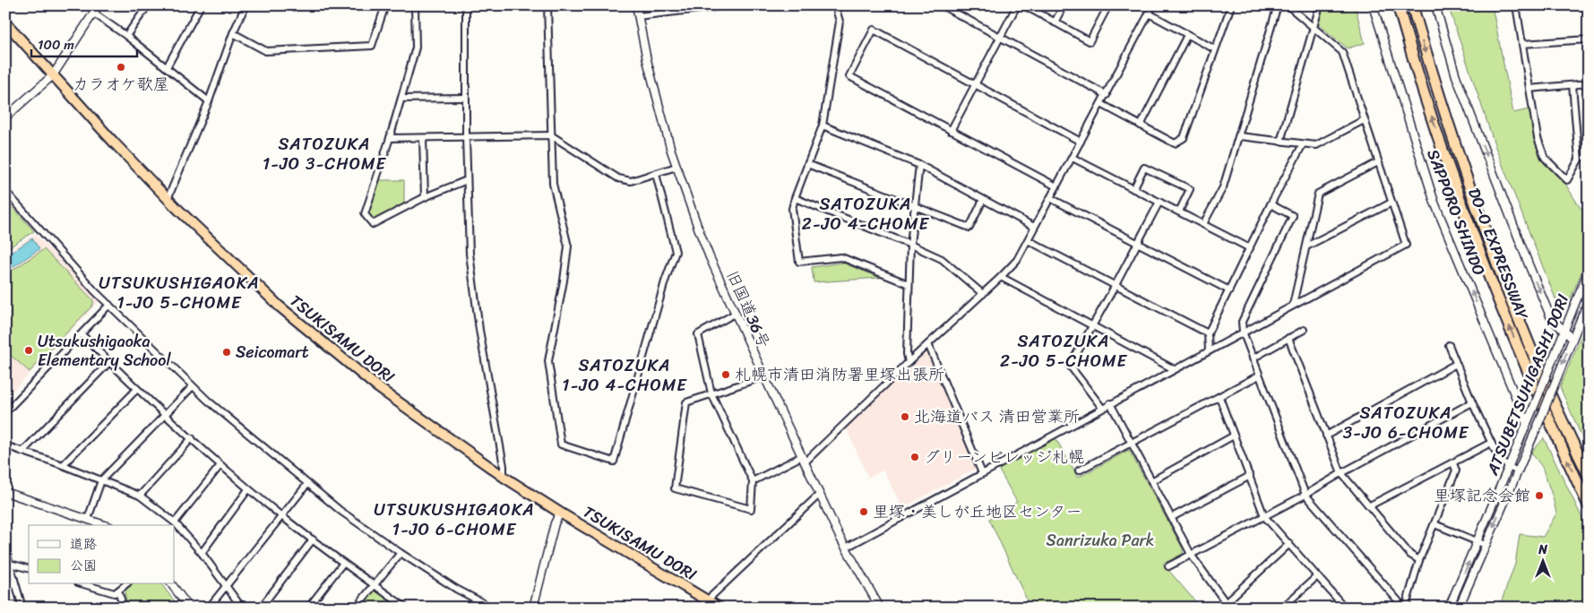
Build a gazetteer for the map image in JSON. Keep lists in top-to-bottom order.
{
  "streets": {
    "highway": ["DO-O EXPRESSWAY", "TSUKISAMU DORI"],
    "street": ["SAPPORO SHINDO", "旧国道36号", "ATSUBETSUHIGASHI DORI"]
  },
  "crossings": [
    ["SAPPORO SHINDO", "ATSUBETSUHIGASHI DORI"]
  ],
  "districts": [
    "SATOZUKA 1-JO 3-CHOME",
    "SATOZUKA 2-JO 4-CHOME",
    "UTSUKUSHIGAOKA 1-JO 5-CHOME",
    "SATOZUKA 2-JO 5-CHOME",
    "SATOZUKA 1-JO 4-CHOME",
    "SATOZUKA 3-JO 6-CHOME",
    "UTSUKUSHIGAOKA 1-JO 6-CHOME"
  ],
  "parks": ["Sanrizuka Park"],
  "places": [
    "カラオケ歌屋",
    "Utsukushigaoka Elementary School",
    "Seicomart",
    "札幌市清田消防署里塚出張所",
    "北海道バス 清田営業所",
    "グリーンビレッジ札幌",
    "里塚記念会館",
    "里塚・美しが丘地区センター"
  ],
  "legend": ["道路", "公園"],
  "scale_bar": "100 m",
  "north": "top"
}
